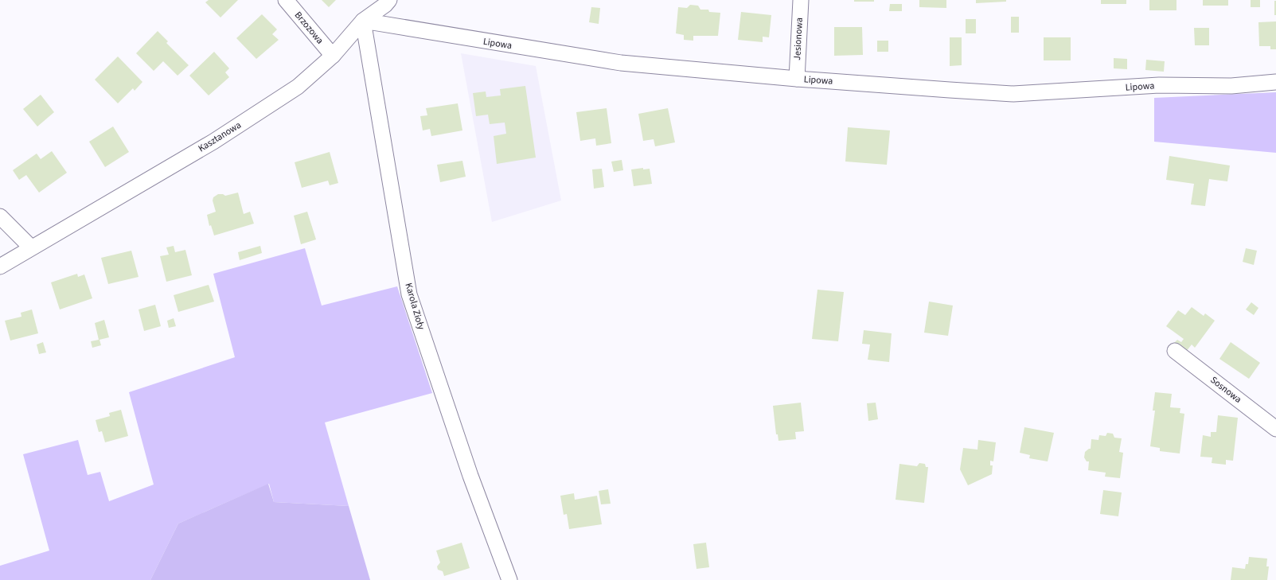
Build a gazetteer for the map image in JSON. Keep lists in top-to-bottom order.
{
  "streets": {
    "street": [
      "Brzozowa",
      "Jesionowa",
      "Lipowa",
      "Kasztanowa",
      "Karola Zioły",
      "Sosnowa"
    ]
  },
  "crossings": [
    ["Brzozowa", "Kasztanowa"],
    ["Jesionowa", "Lipowa"],
    ["Lipowa", "Kasztanowa"],
    ["Lipowa", "Karola Zioły"],
    ["Kasztanowa", "Karola Zioły"]
  ]
}
